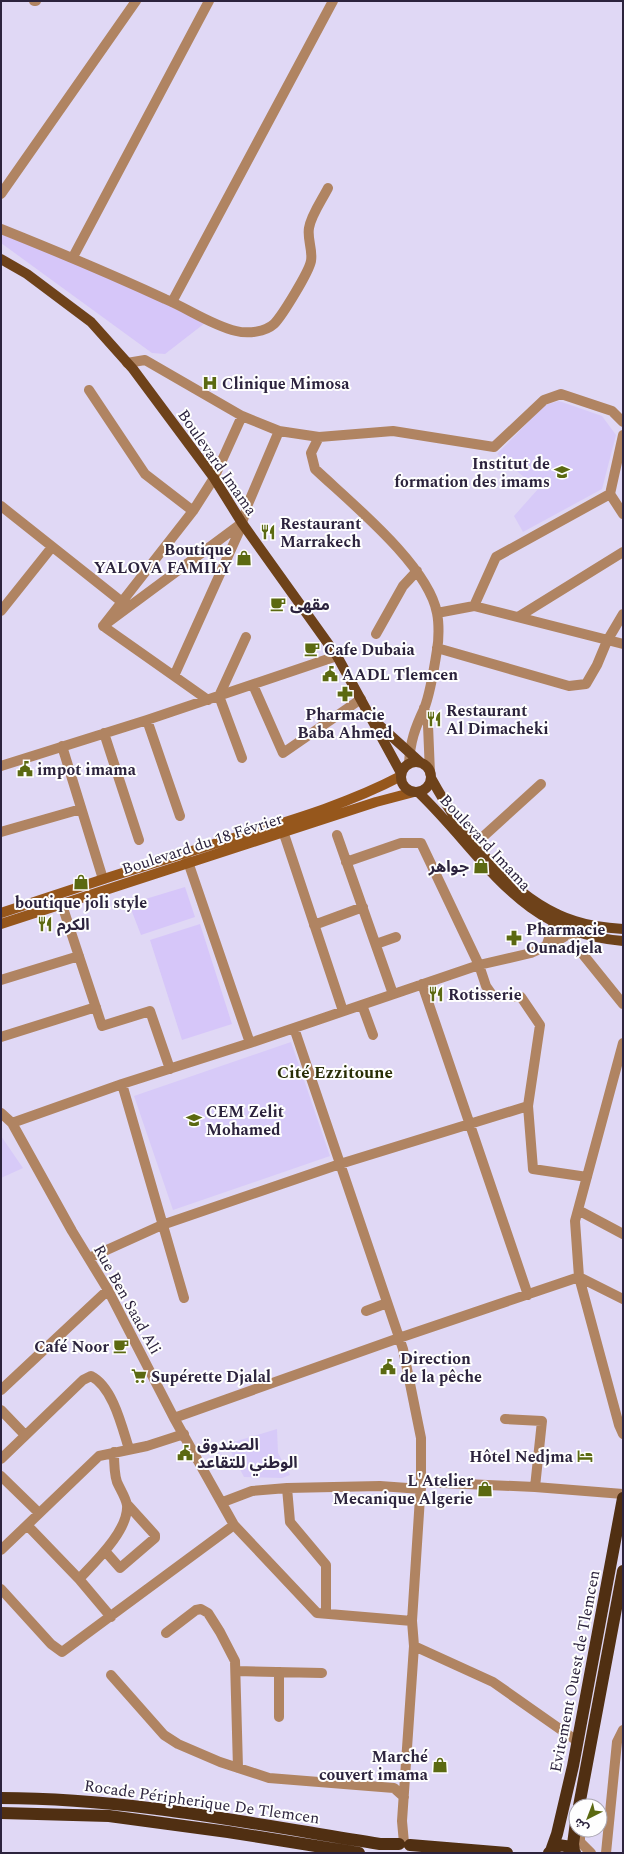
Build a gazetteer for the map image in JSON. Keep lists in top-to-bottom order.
{
  "streets": {
    "highway": ["Evitement Ouest de Tlemcen", "Rocade Péripherique De Tlemcen"],
    "main road": ["Boulevard Imama", "Boulevard du 18 Février"],
    "street": ["Rue Ben Saad Ali"]
  },
  "crossings": [
    ["Boulevard Imama", "Boulevard du 18 Février"]
  ],
  "districts": ["Cité Ezzitoune"],
  "places": {
    "hospital": ["Clinique Mimosa"],
    "school or university": ["Institut de formation des imams", "CEM Zelit Mohamed"],
    "restaurant": [
      "Restaurant Marrakech",
      "Restaurant Al Dimacheki",
      "الكرم",
      "Rotisserie"
    ],
    "shop": [
      "Boutique YALOVA FAMILY",
      "جواهر",
      "boutique joli style",
      "L'Atelier Mecanique Algerie",
      "Marché couvert imama"
    ],
    "cafe": ["مقهى", "Cafe Dubaia", "Café Noor"],
    "public building": [
      "AADL Tlemcen",
      "impot imama",
      "Direction de la pêche",
      "الصندوق الوطني للتقاعد"
    ],
    "pharmacy": ["Pharmacie Baba Ahmed", "Pharmacie Ounadjela"],
    "supermarket": ["Supérette Djalal"],
    "hotel": ["Hôtel Nedjma"]
  },
  "north": "bottom left"
}
